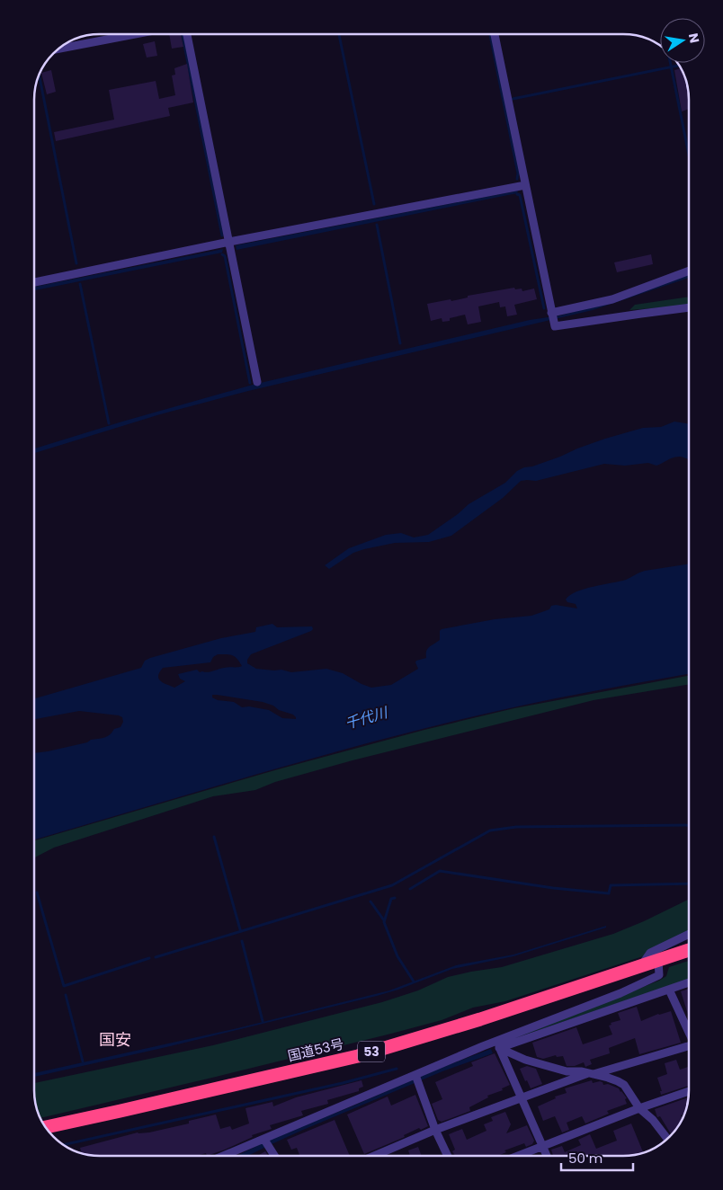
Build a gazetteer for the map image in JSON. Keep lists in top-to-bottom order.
{
  "streets": {
    "highway": ["国道53号", "53"]
  },
  "districts": ["国安"],
  "water": ["千代川"],
  "scale_bar": "50 m",
  "north": "right"
}
